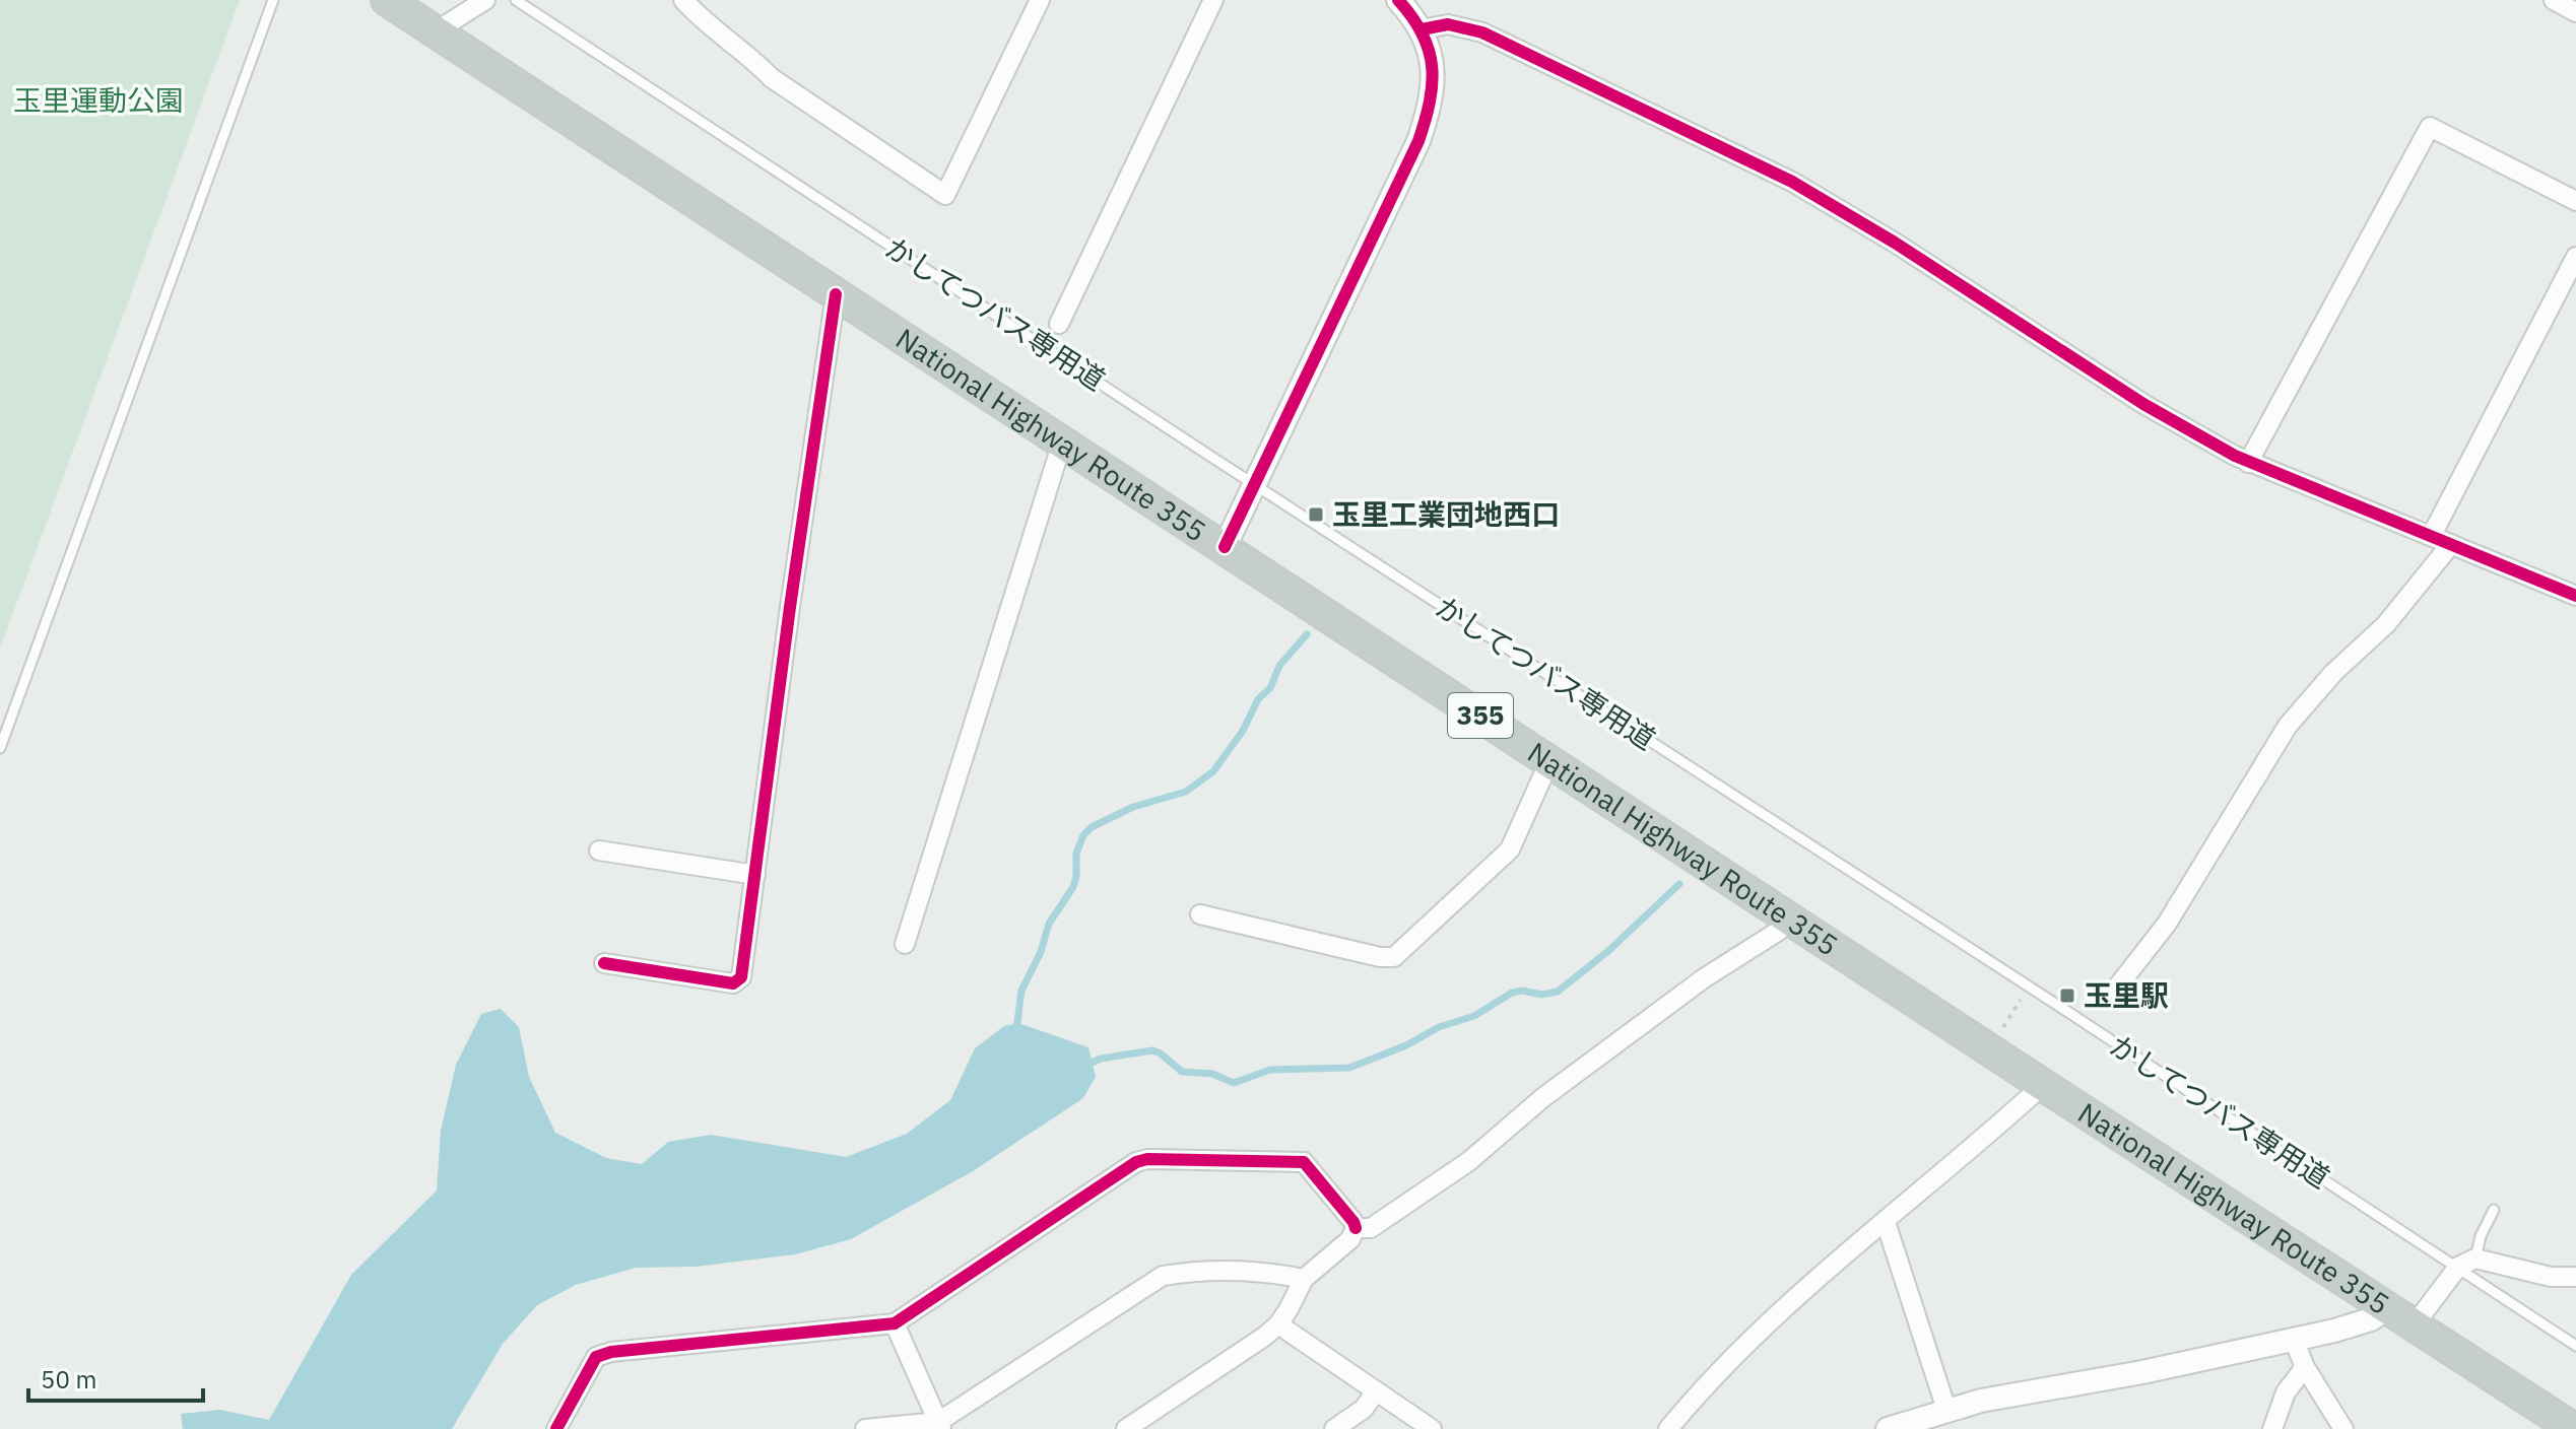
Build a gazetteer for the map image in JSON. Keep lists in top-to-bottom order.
{
  "streets": {
    "highway": ["National Highway Route 355", "355"],
    "lane": ["かしてつバス専用道"]
  },
  "parks": ["玉里運動公園"],
  "places": {
    "transit": ["玉里工業団地西口", "玉里駅"]
  },
  "scale_bar": "50 m"
}
